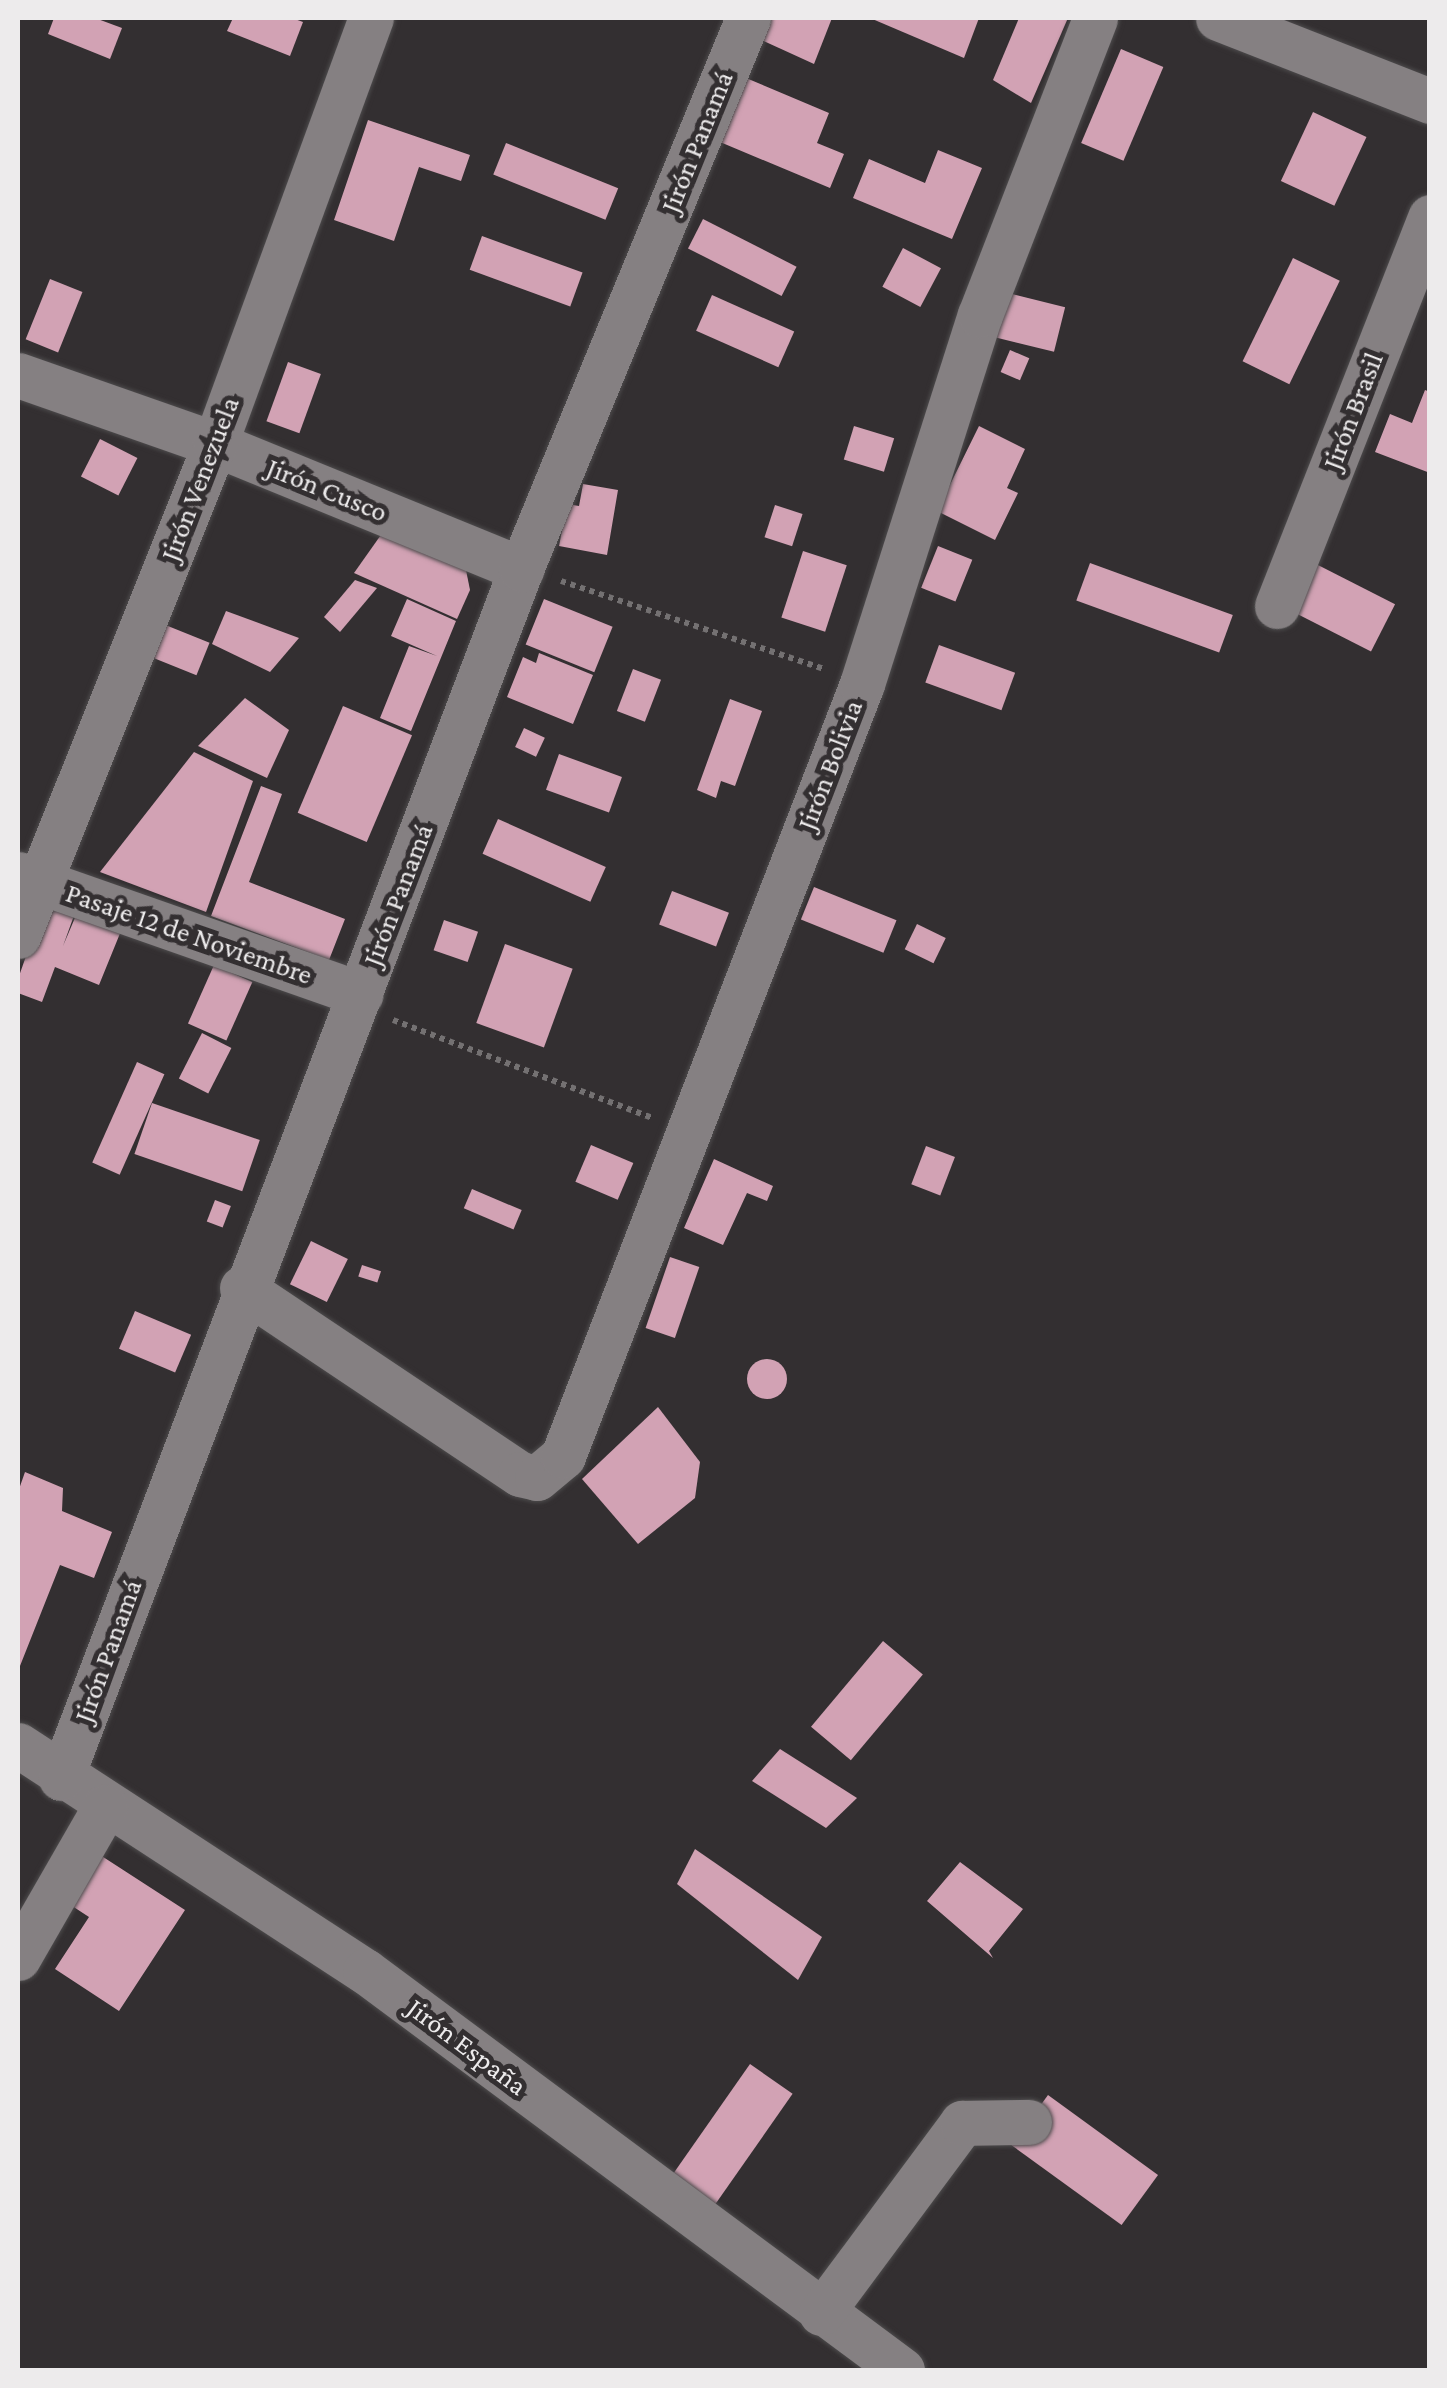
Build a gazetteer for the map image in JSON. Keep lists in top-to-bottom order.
{
  "streets": {
    "street": [
      "Jirón Panamá",
      "Jirón Brasil",
      "Jirón Venezuela",
      "Jirón Cusco",
      "Jirón Bolivia",
      "Pasaje 12 de Noviembre",
      "Jirón España"
    ]
  },
  "crossings": [
    ["Jirón Panamá", "Jirón Cusco"],
    ["Jirón Panamá", "Jirón Bolivia"],
    ["Jirón Panamá", "Pasaje 12 de Noviembre"],
    ["Jirón Panamá", "Jirón España"],
    ["Jirón Venezuela", "Jirón Cusco"],
    ["Jirón Venezuela", "Pasaje 12 de Noviembre"]
  ]
}
